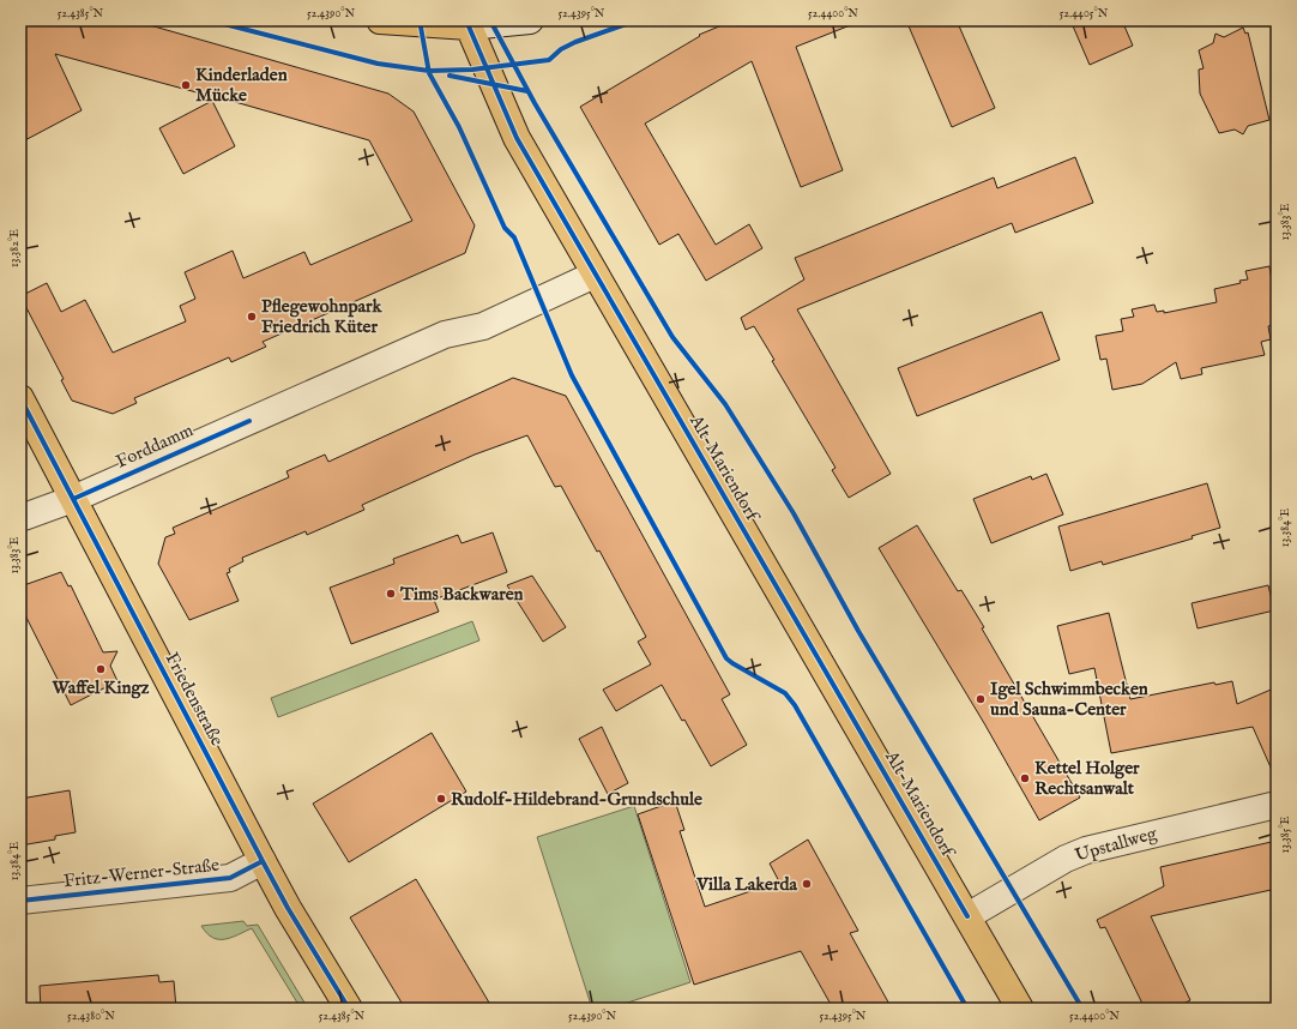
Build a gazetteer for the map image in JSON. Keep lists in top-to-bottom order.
{
  "streets": {
    "main road": ["Alt-Mariendorf", "Friedenstraße"],
    "street": ["Forddamm", "Upstallweg", "Fritz-Werner-Straße"]
  },
  "crossings": [
    ["Forddamm", "Alt-Mariendorf"],
    ["Forddamm", "Friedenstraße"],
    ["Alt-Mariendorf", "Upstallweg"],
    ["Friedenstraße", "Fritz-Werner-Straße"]
  ],
  "places": [
    "Kinderladen Mücke",
    "Pflegewohnpark Friedrich Küter",
    "Tims Backwaren",
    "Waffel Kingz",
    "Igel Schwimmbecken und Sauna-Center",
    "Kettel Holger Rechtsanwalt",
    "Rudolf-Hildebrand-Grundschule",
    "Villa Lakerda"
  ],
  "coordinates": [
    "52.4385°N",
    "52.4390°N",
    "52.4395°N",
    "52.4400°N",
    "52.4405°N",
    "13.383°E",
    "13.382°E",
    "13.384°E",
    "13.385°E",
    "52.4380°N"
  ]
}
